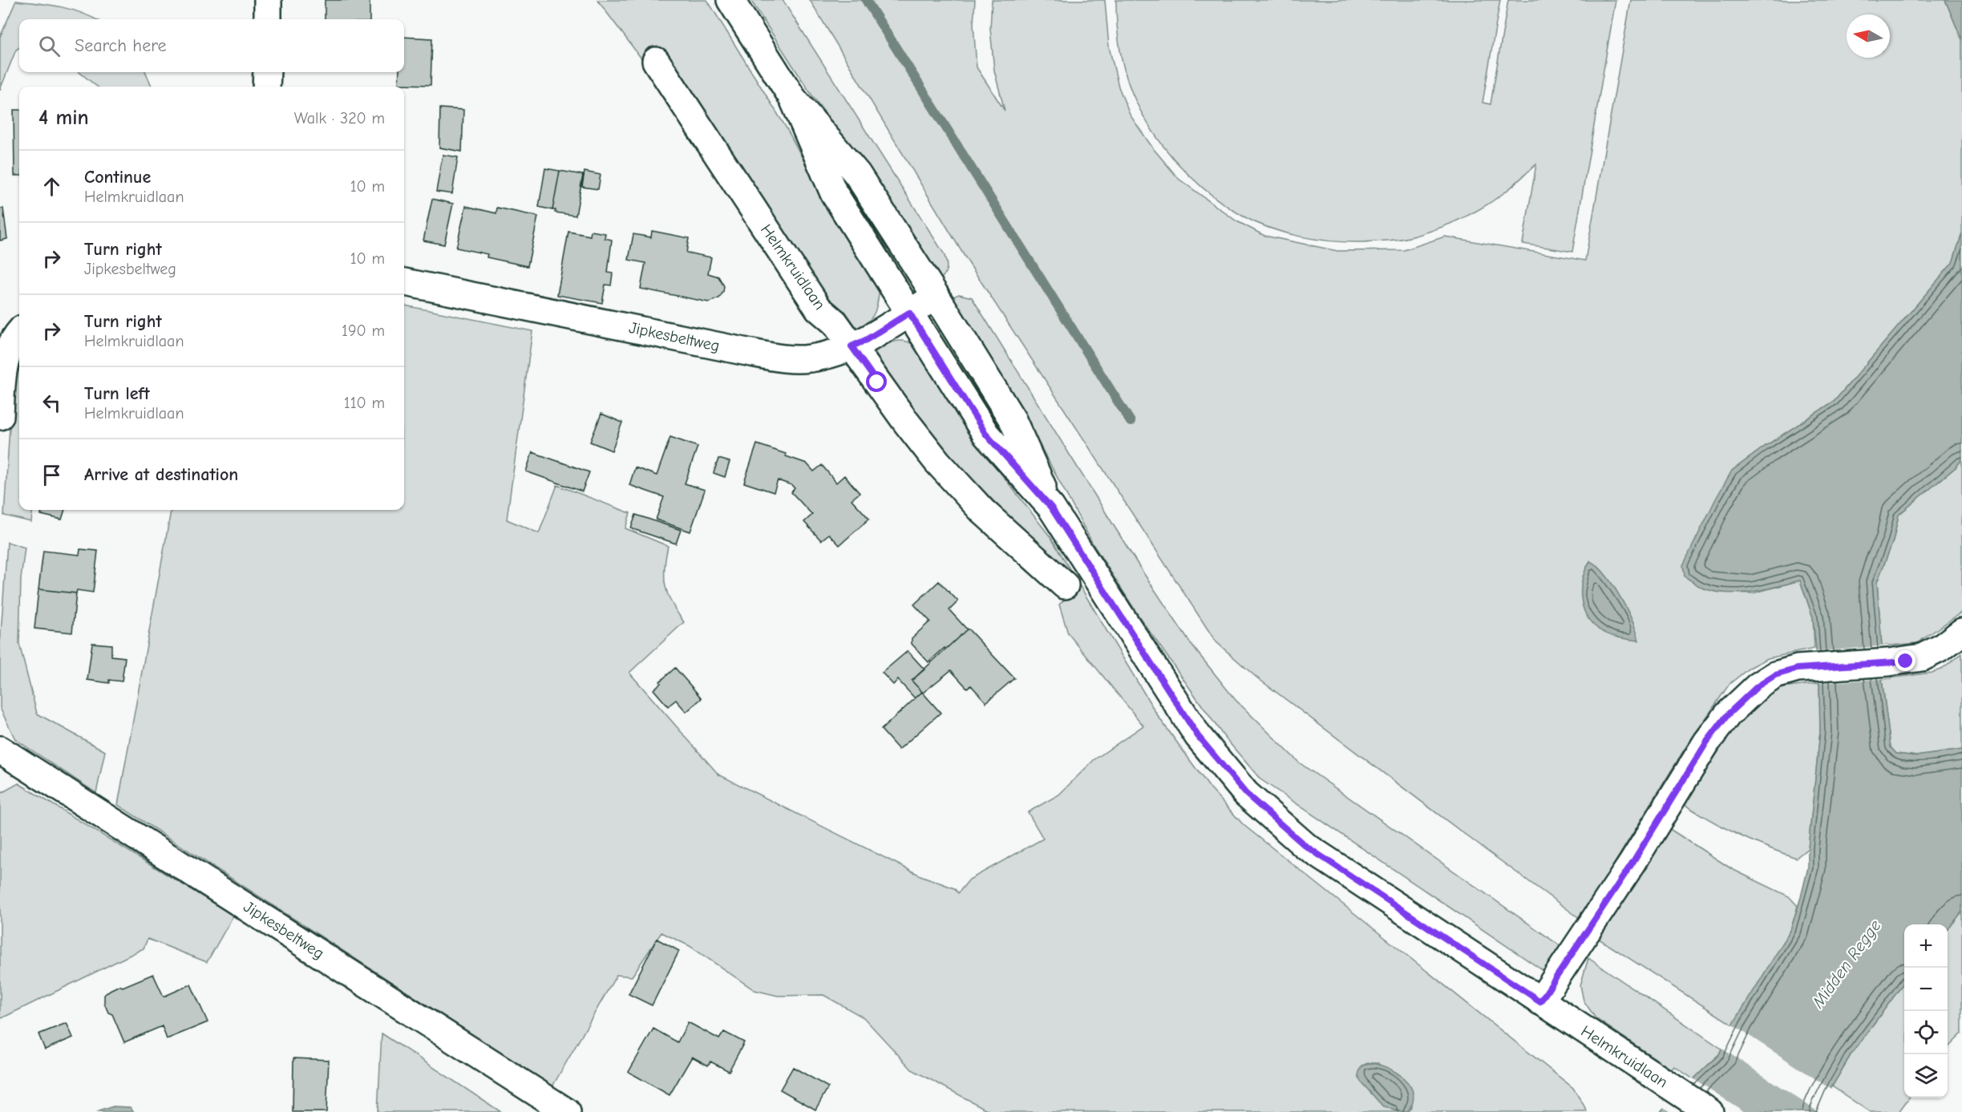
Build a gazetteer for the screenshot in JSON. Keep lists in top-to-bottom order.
{
  "streets": {
    "street": ["Helmkruidlaan", "Jipkesbeltweg"]
  },
  "crossings": [
    ["Helmkruidlaan", "Jipkesbeltweg"]
  ],
  "water": ["Midden Regge"],
  "north": "left",
  "page": {
    "search": "Search here",
    "heading": ["4 min", "Walk · 320 m"],
    "list": [
      ["Continue", "Helmkruidlaan", "10 m"],
      ["Turn right", "Jipkesbeltweg", "10 m"],
      ["Turn right", "Helmkruidlaan", "190 m"],
      ["Turn left", "Helmkruidlaan", "110 m"],
      "Arrive at destination"
    ],
    "map_buttons": ["+", "−"]
  }
}
